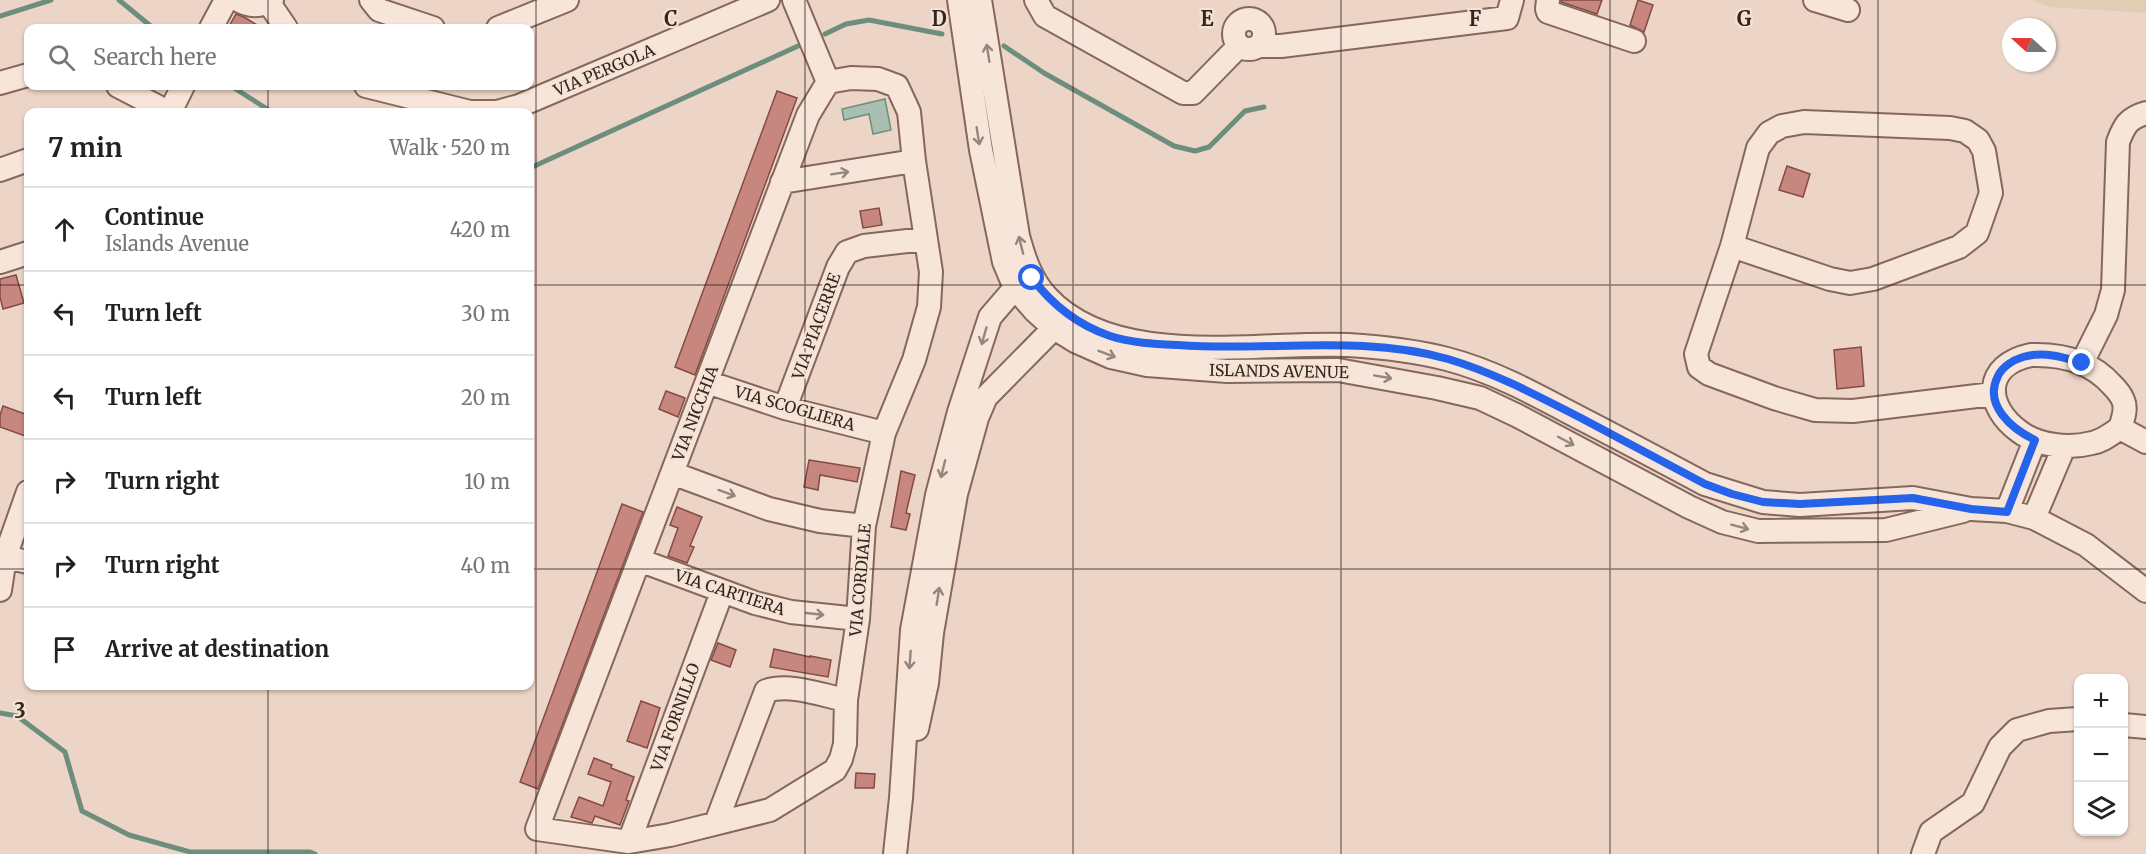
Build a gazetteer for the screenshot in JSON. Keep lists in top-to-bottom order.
{
  "streets": {
    "street": [
      "VIA PERGOLA",
      "VIA PIACERRE",
      "ISLANDS AVENUE",
      "VIA SCOGLIERA",
      "VIA NICCHIA",
      "VIA CORDIALE",
      "VIA CARTIERA",
      "VIA FORNILLO"
    ]
  },
  "crossings": [
    ["VIA PIACERRE", "VIA SCOGLIERA"],
    ["VIA PIACERRE", "VIA CORDIALE"],
    ["VIA SCOGLIERA", "VIA NICCHIA"],
    ["VIA SCOGLIERA", "VIA CORDIALE"],
    ["VIA NICCHIA", "VIA CORDIALE"],
    ["VIA NICCHIA", "VIA CARTIERA"],
    ["VIA CORDIALE", "VIA CARTIERA"],
    ["VIA CORDIALE", "VIA FORNILLO"],
    ["VIA CARTIERA", "VIA FORNILLO"]
  ],
  "north": "left",
  "page": {
    "search": "Search here",
    "heading": ["7 min", "Walk · 520 m"],
    "list": [
      ["Continue", "Islands Avenue", "420 m"],
      ["Turn left", "30 m"],
      ["Turn left", "20 m"],
      ["Turn right", "10 m"],
      ["Turn right", "40 m"],
      "Arrive at destination"
    ],
    "map_buttons": ["+", "−"]
  },
  "grid": {
    "columns": [
      "C",
      "D",
      "E",
      "F",
      "G"
    ],
    "rows": ["3"]
  }
}
